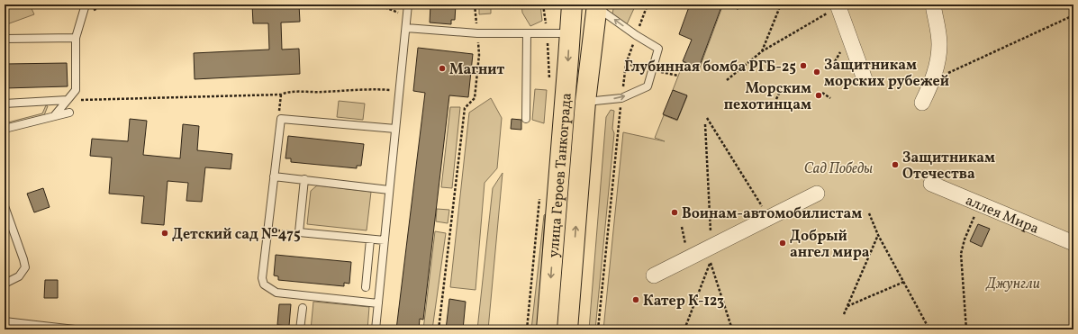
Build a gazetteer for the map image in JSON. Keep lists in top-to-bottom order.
{
  "streets": {
    "main road": ["улица Героев Танкограда"],
    "street": ["аллея Мира"]
  },
  "parks": ["Сад Победы", "Джунгли"],
  "places": [
    "Глубинная бомба РГБ-25",
    "Магнит",
    "Защитникам морских рубежей",
    "Морским пехотинцам",
    "Защитникам Отечества",
    "Воинам-автомобилистам",
    "Детский сад №475",
    "Добрый ангел мира",
    "Катер К-123"
  ]
}
